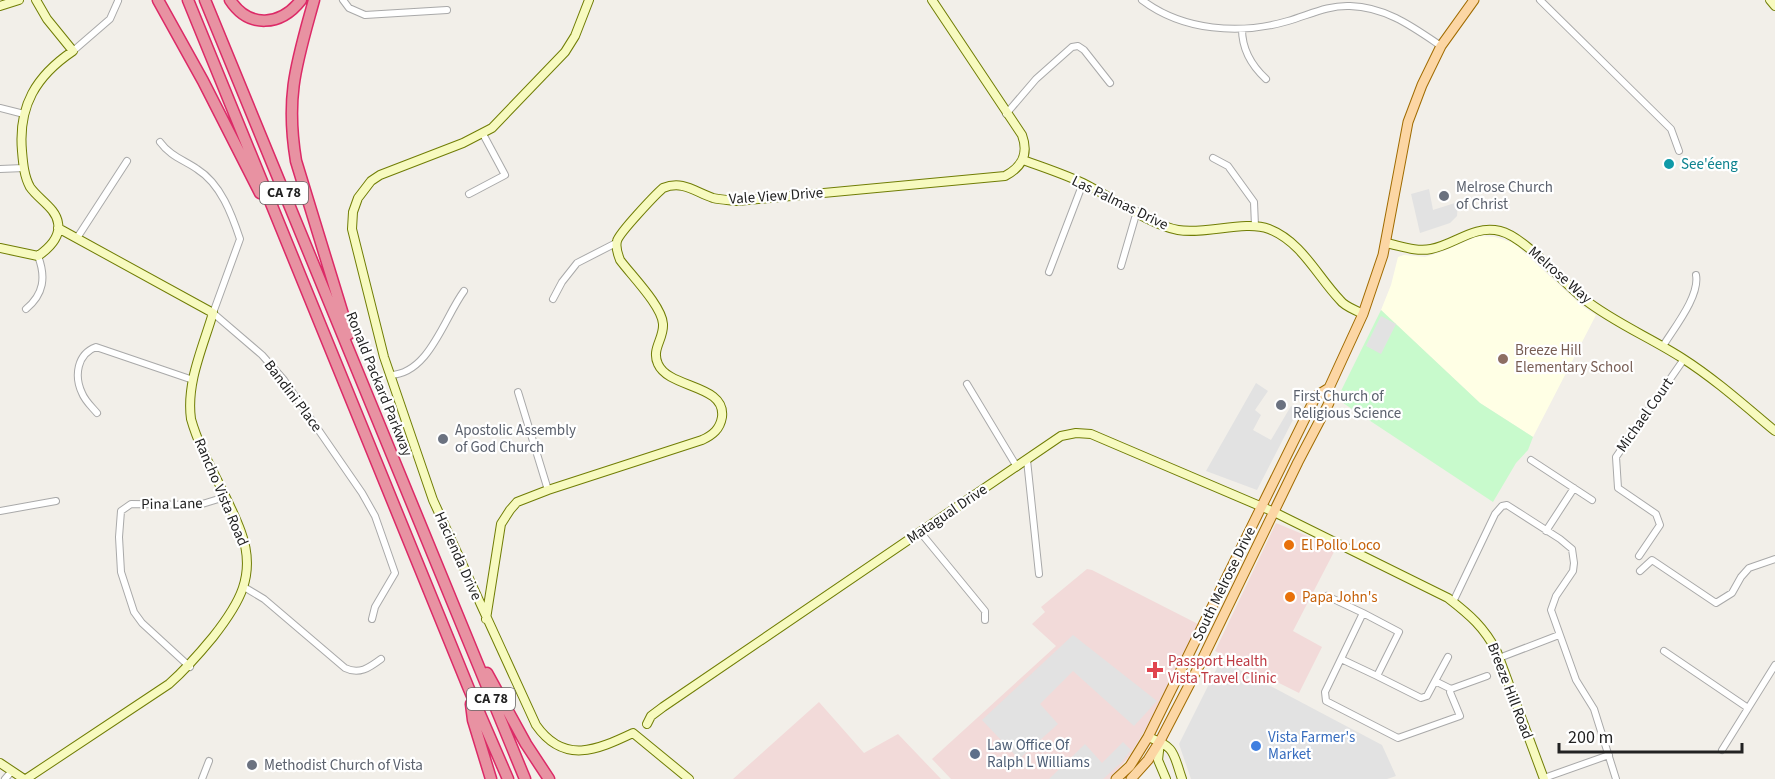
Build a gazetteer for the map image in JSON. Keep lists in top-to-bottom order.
{
  "streets": {
    "highway": ["CA 78", "Ronald Packard Parkway"],
    "main road": ["South Melrose Drive"],
    "street": [
      "Vale View Drive",
      "Las Palmas Drive",
      "Melrose Way",
      "Bandini Place",
      "Michael Court",
      "Rancho Vista Road",
      "Pina Lane",
      "Matagual Drive",
      "Hacienda Drive",
      "Breeze Hill Road"
    ]
  },
  "crossings": [
    ["Vale View Drive", "Las Palmas Drive"],
    ["Las Palmas Drive", "South Melrose Drive"],
    ["Melrose Way", "Michael Court"],
    ["Melrose Way", "South Melrose Drive"],
    ["Bandini Place", "Rancho Vista Road"],
    ["Rancho Vista Road", "Pina Lane"],
    ["Matagual Drive", "South Melrose Drive"],
    ["Matagual Drive", "Breeze Hill Road"],
    ["South Melrose Drive", "Breeze Hill Road"]
  ],
  "places": {
    "other": [
      "See'éeng",
      "Melrose Church of Christ",
      "Breeze Hill Elementary School",
      "First Church of Religious Science",
      "Apostolic Assembly of God Church",
      "El Pollo Loco",
      "Papa John's",
      "Vista Farmer's Market",
      "Law Office Of Ralph L Williams",
      "Methodist Church of Vista"
    ],
    "health": ["Passport Health Vista Travel Clinic"]
  },
  "scale_bar": "200 m"
}
